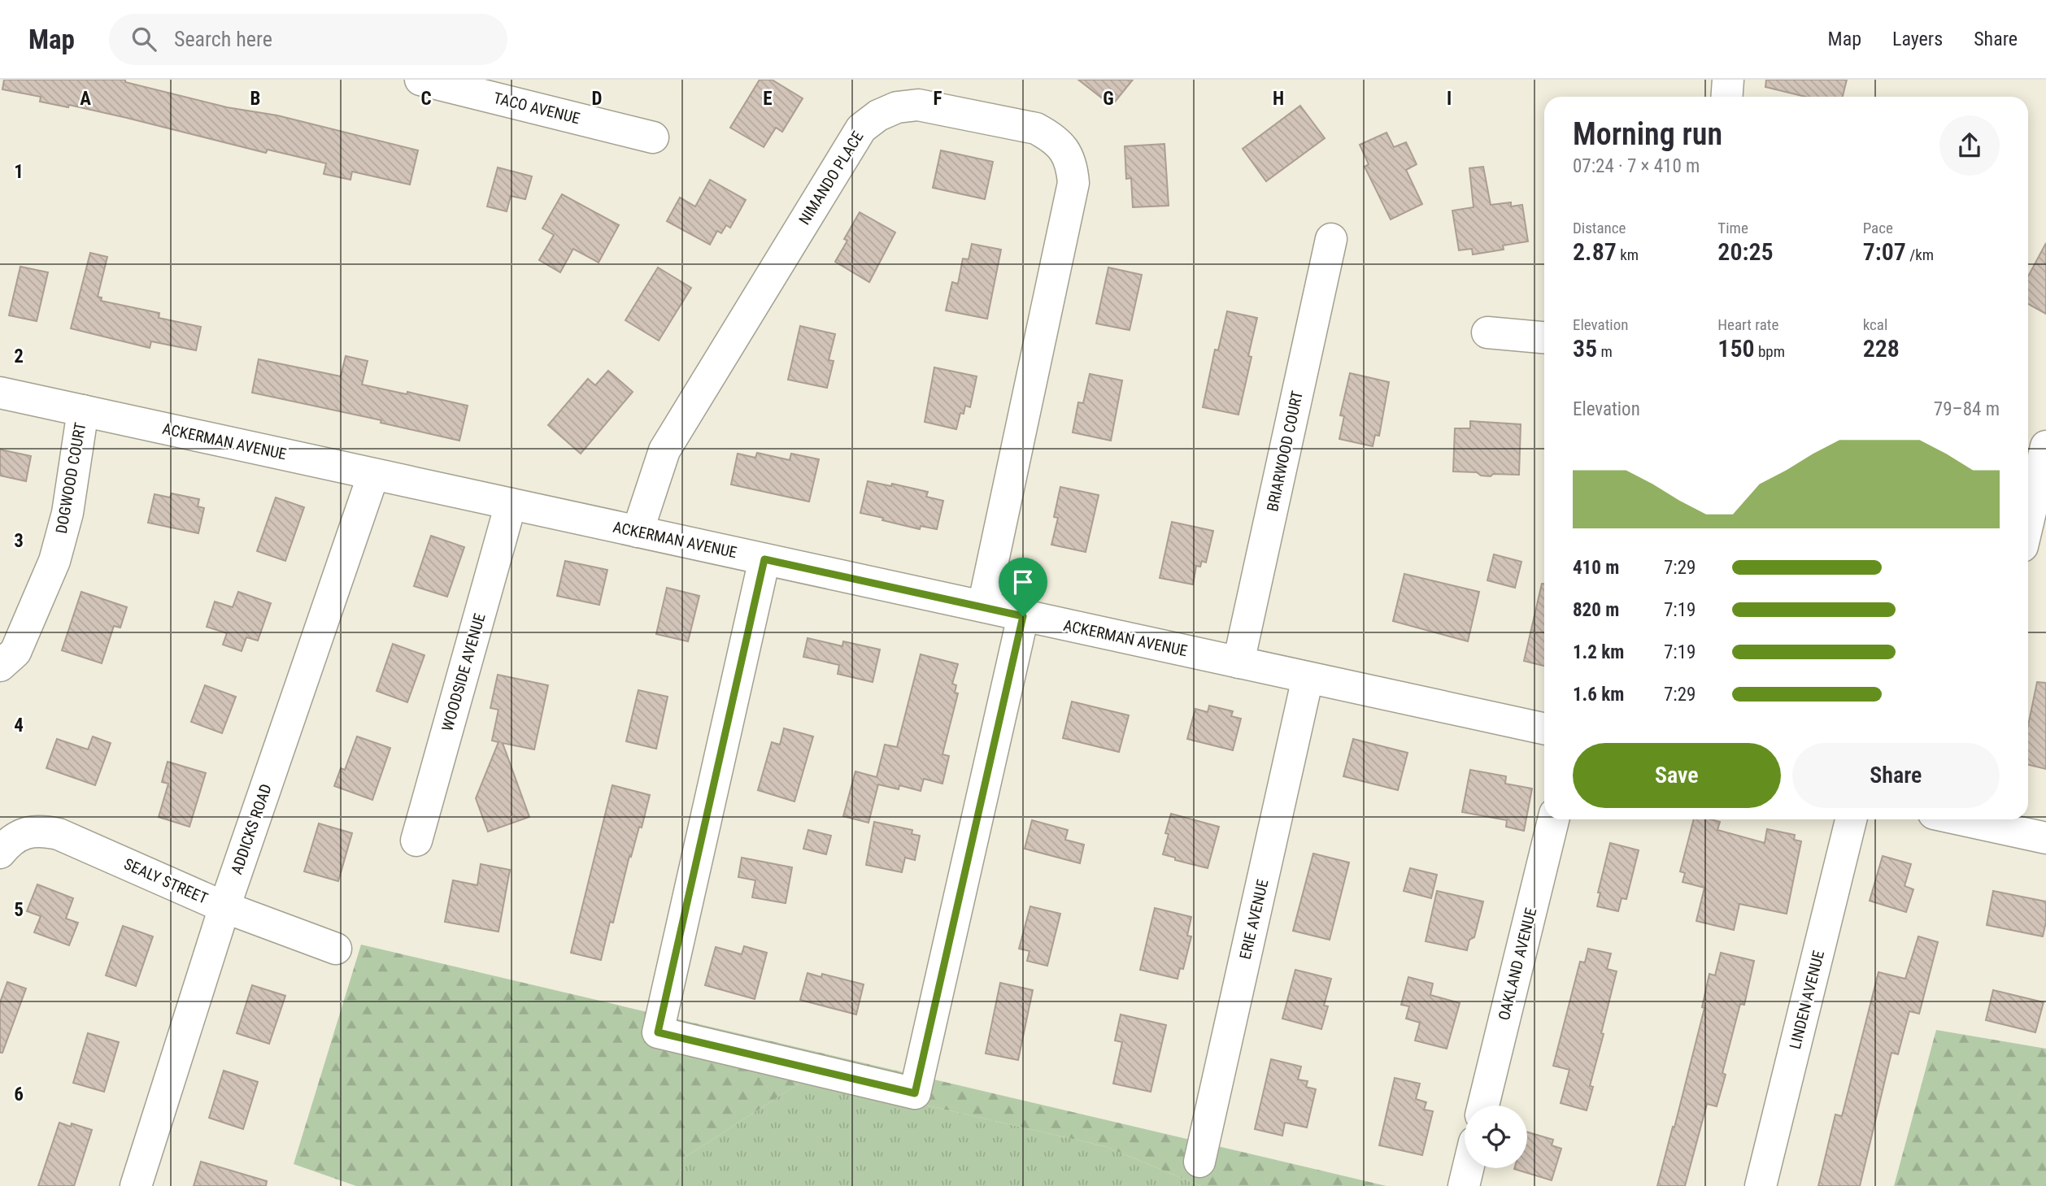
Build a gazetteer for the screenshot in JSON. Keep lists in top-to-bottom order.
{
  "streets": {
    "street": [
      "TACO AVENUE",
      "NIMANDO PLACE",
      "ACKERMAN AVENUE",
      "BRIARWOOD COURT",
      "DOGWOOD COURT",
      "WOODSIDE AVENUE",
      "ADDICKS ROAD",
      "SEALY STREET",
      "ERIE AVENUE",
      "OAKLAND AVENUE",
      "LINDEN AVENUE"
    ]
  },
  "crossings": [
    ["NIMANDO PLACE", "ACKERMAN AVENUE"],
    ["ACKERMAN AVENUE", "BRIARWOOD COURT"],
    ["ACKERMAN AVENUE", "DOGWOOD COURT"],
    ["ACKERMAN AVENUE", "WOODSIDE AVENUE"],
    ["ACKERMAN AVENUE", "ADDICKS ROAD"],
    ["ACKERMAN AVENUE", "ERIE AVENUE"],
    ["ADDICKS ROAD", "SEALY STREET"]
  ],
  "page": {
    "header": "Map",
    "search": "Search here",
    "nav": ["Map", "Layers", "Share"],
    "heading": ["Morning run", "07:24 · 7 × 410 m"],
    "stats": [
      ["Distance", "2.87 km"],
      ["Time", "20:25"],
      ["Pace", "7:07 /km"],
      ["Elevation", "35 m"],
      ["Heart rate", "150 bpm"],
      ["kcal", "228"]
    ],
    "chart": ["Elevation", "79–84 m"],
    "list": [
      {
        "name": "410 m",
        "note": "7:29"
      },
      {
        "name": "820 m",
        "note": "7:19"
      },
      {
        "name": "1.2 km",
        "note": "7:19"
      },
      {
        "name": "1.6 km",
        "note": "7:29"
      }
    ],
    "buttons": ["Save", "Share"]
  },
  "grid": {
    "columns": [
      "A",
      "B",
      "C",
      "D",
      "E",
      "F",
      "G",
      "H",
      "I"
    ],
    "rows": [
      "1",
      "2",
      "3",
      "4",
      "5",
      "6"
    ]
  }
}
